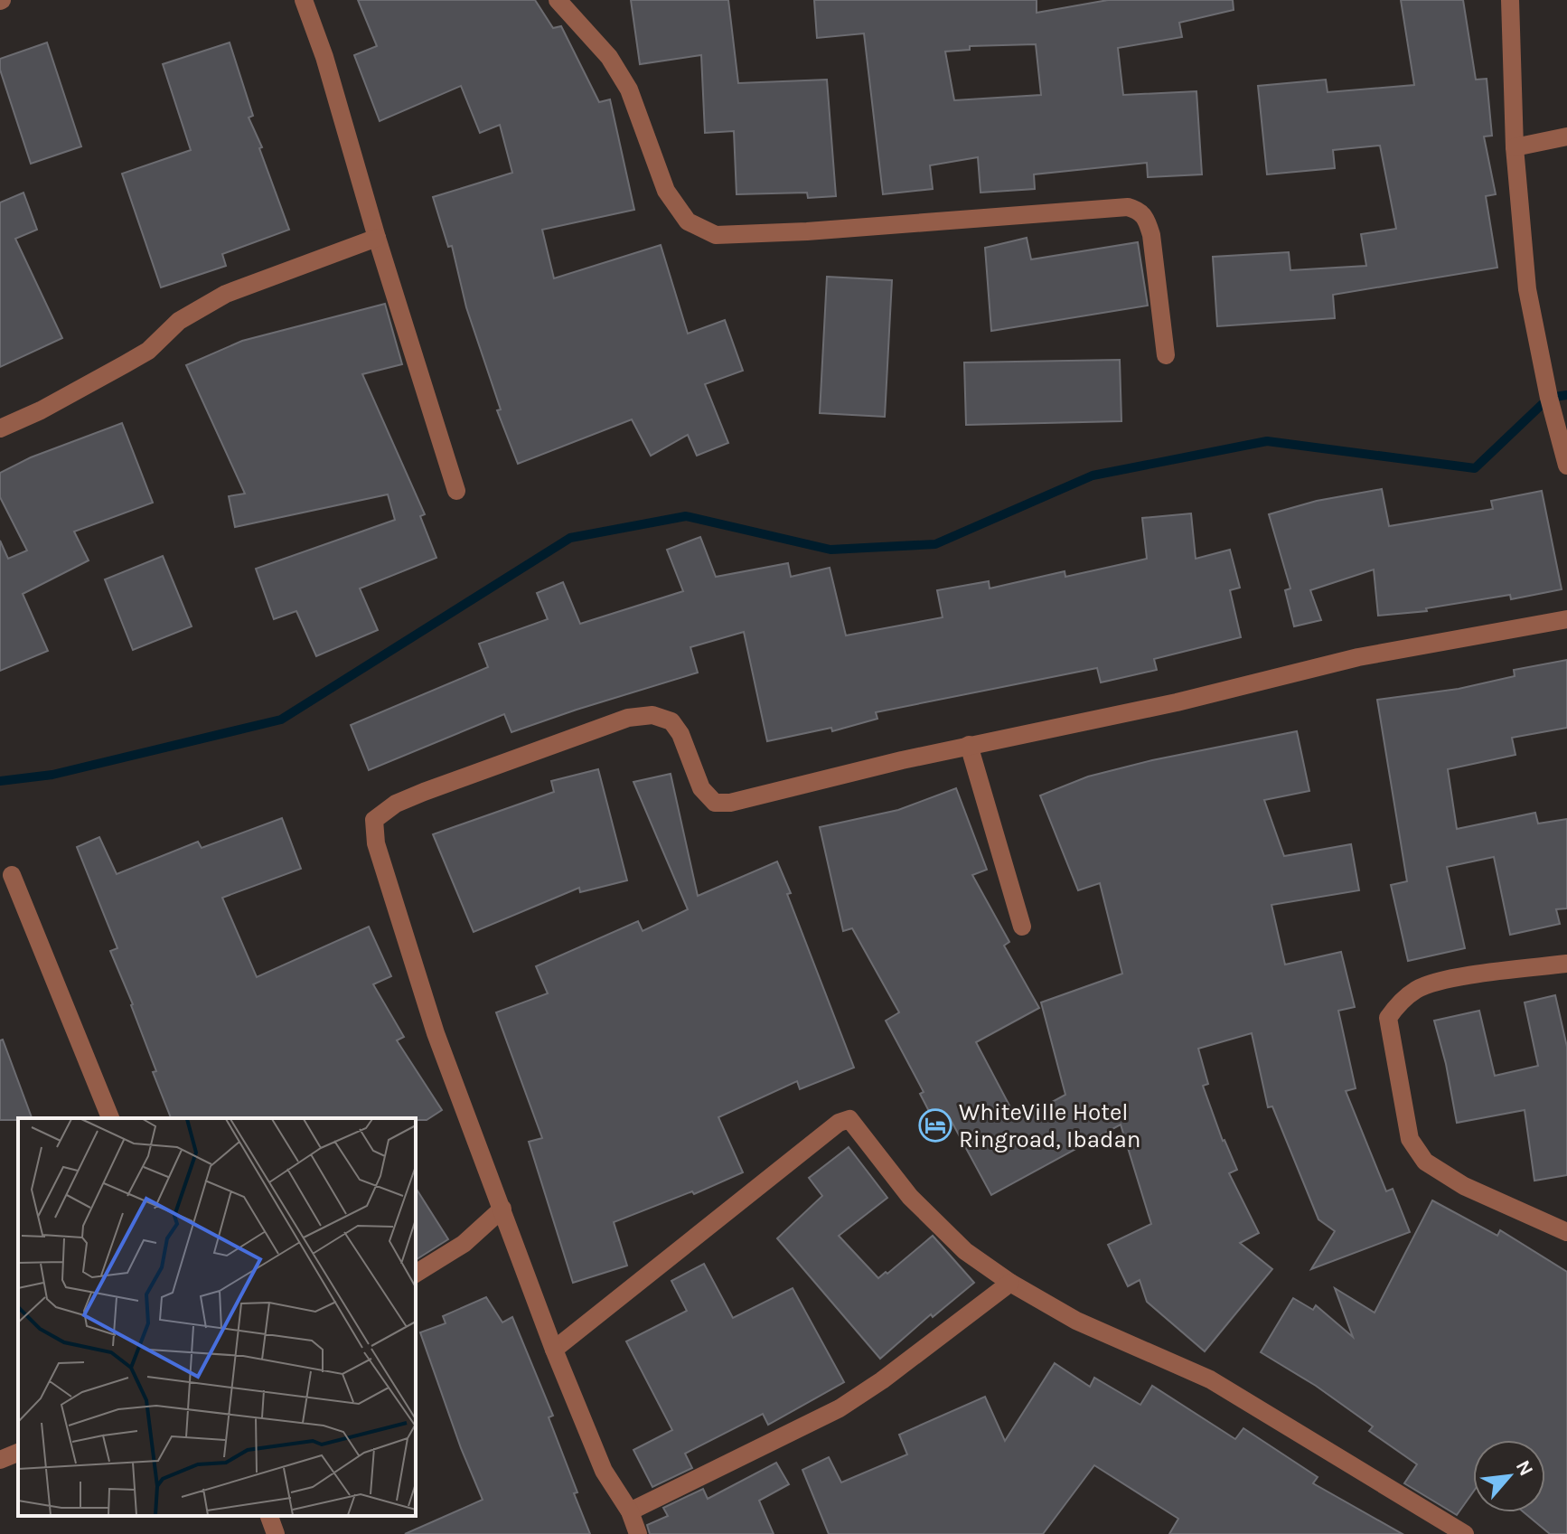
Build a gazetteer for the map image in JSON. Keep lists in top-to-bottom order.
{
  "places": {
    "hotel": ["WhiteVille Hotel Ringroad, Ibadan"]
  },
  "north": "top right"
}
